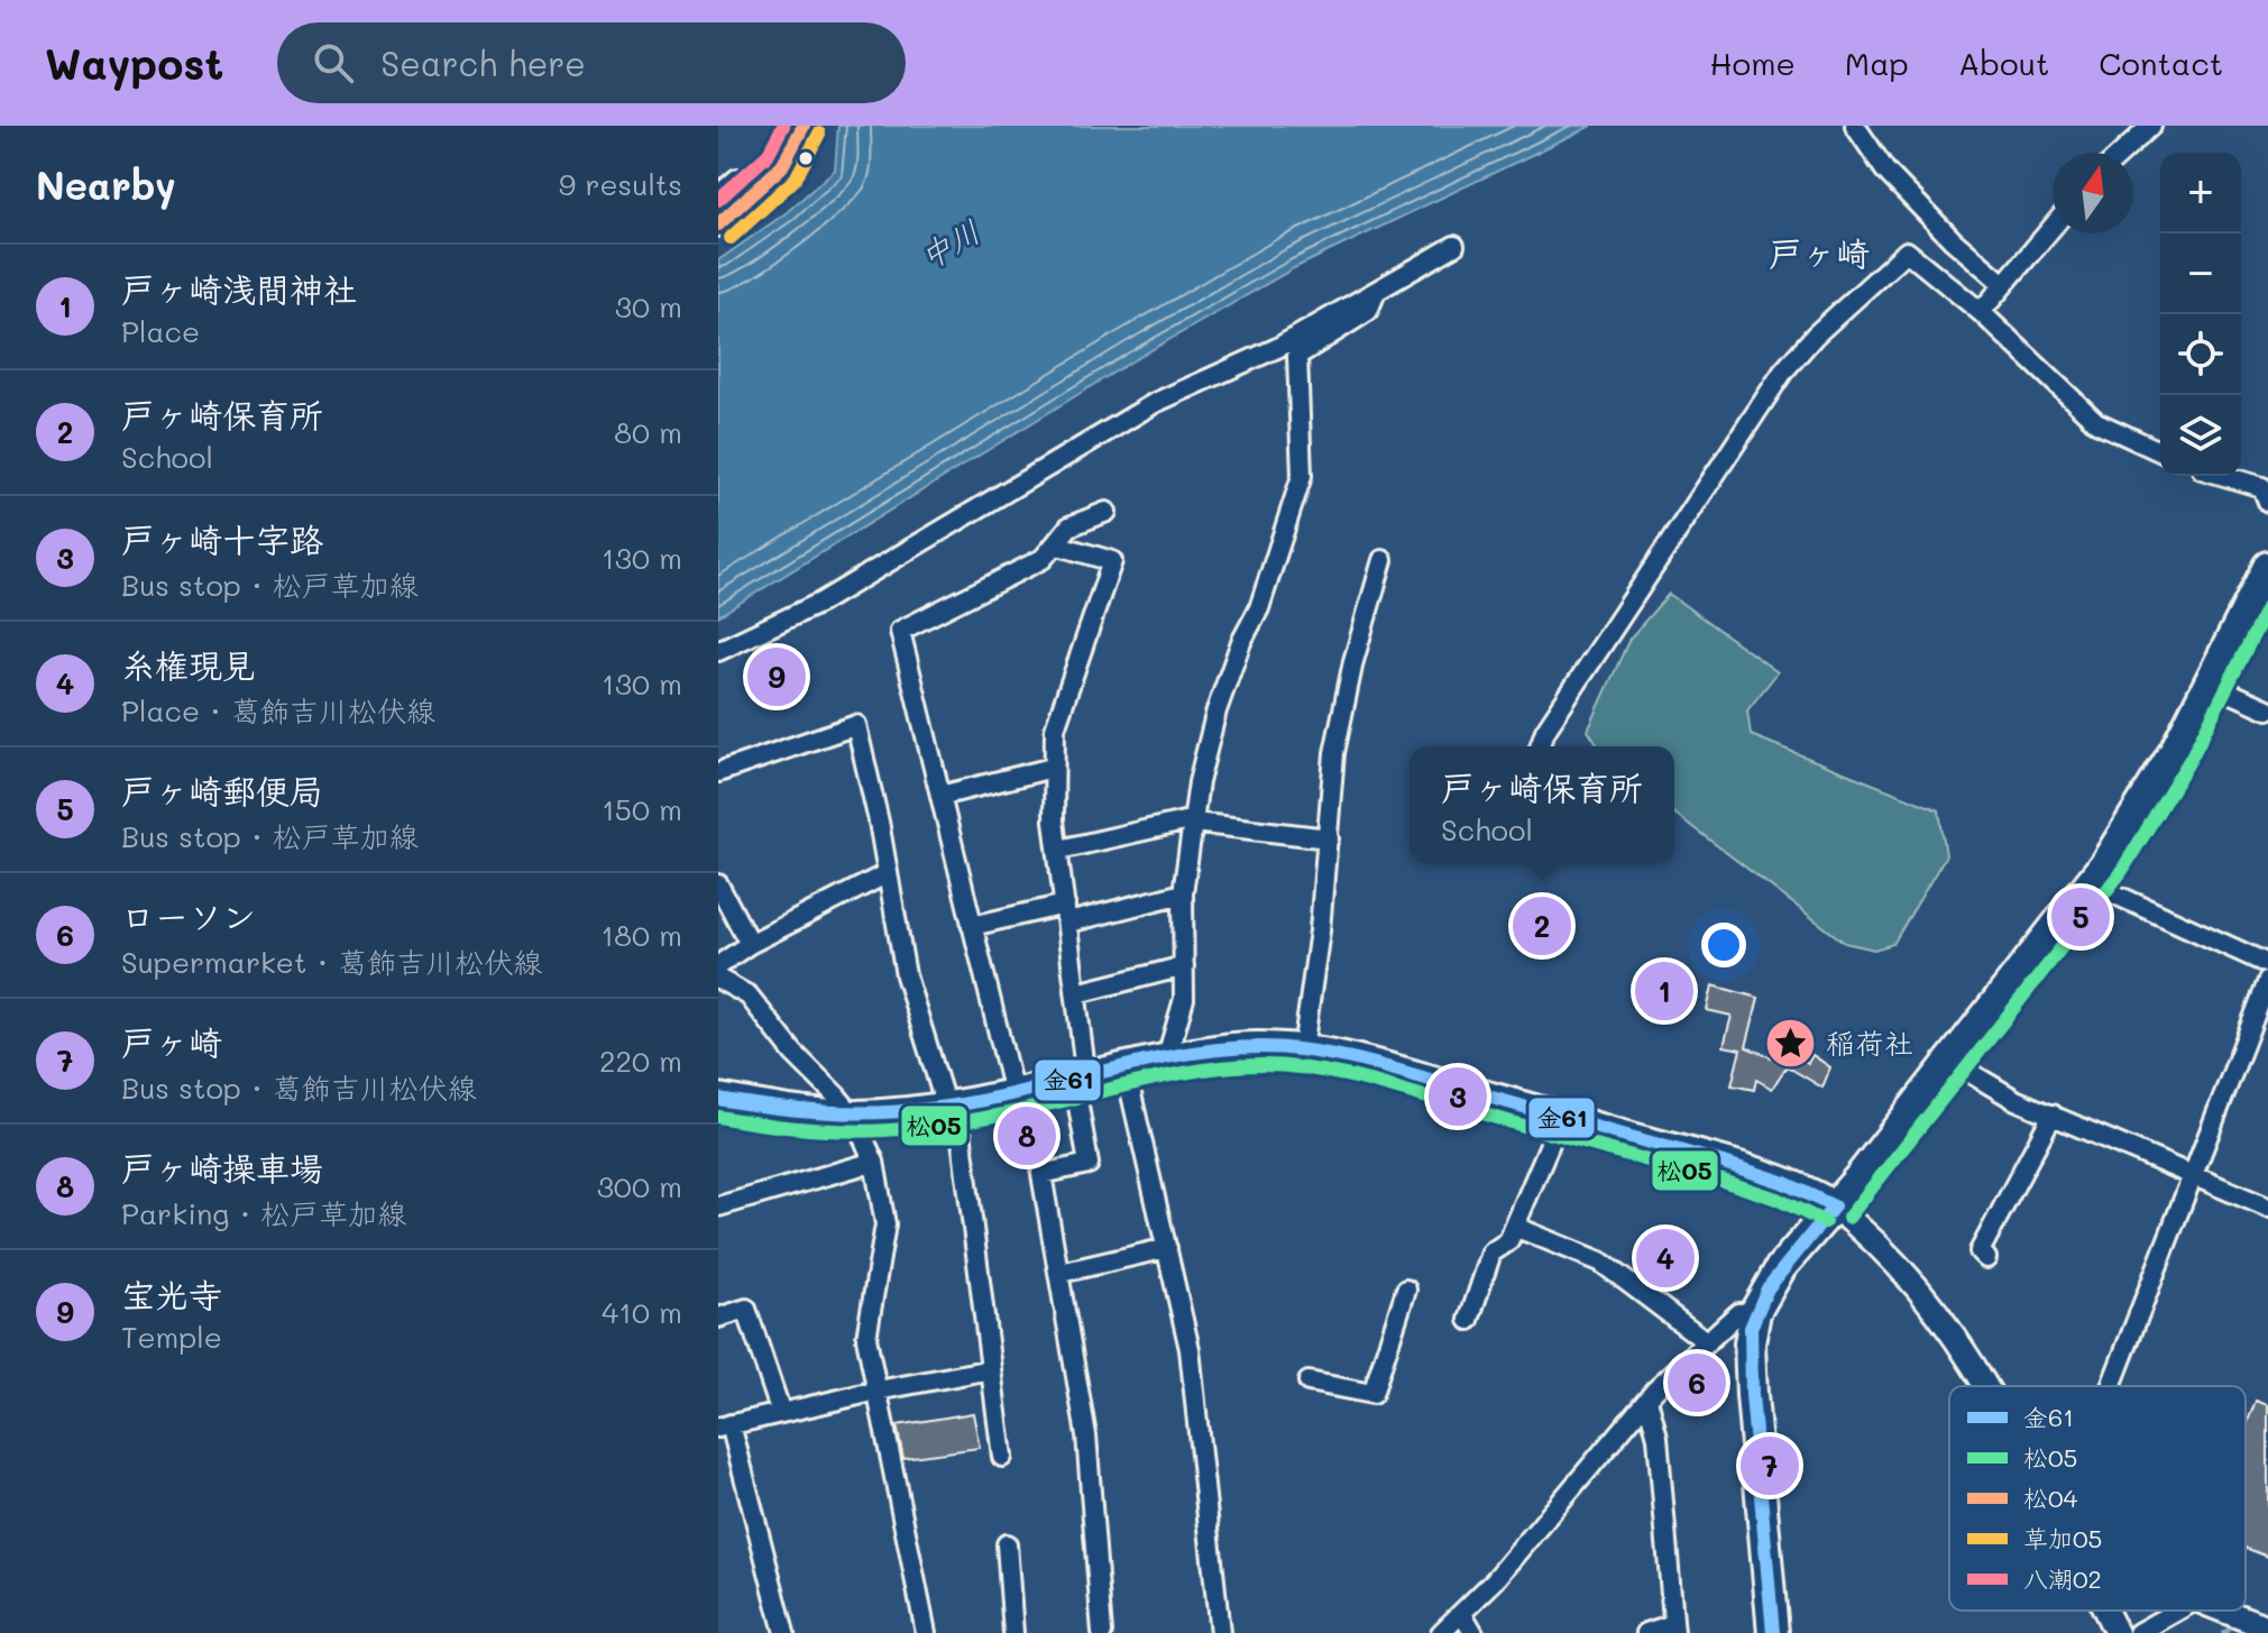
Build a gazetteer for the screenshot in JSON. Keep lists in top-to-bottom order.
{
  "districts": ["戸ヶ崎"],
  "water": ["中川"],
  "places": {
    "place": ["稲荷社"]
  },
  "lines": [
    "transit line 松04",
    "transit line 八潮02",
    "transit line 草加05",
    "transit line 松05",
    "transit line 金61"
  ],
  "legend": [
    "金61",
    "松05",
    "松04",
    "草加05",
    "八潮02"
  ],
  "north": "top",
  "page": {
    "header": "Waypost",
    "search": "Search here",
    "nav": [
      "Home",
      "Map",
      "About",
      "Contact"
    ],
    "heading": ["Nearby", "9 results"],
    "map_buttons": ["+", "−"],
    "list": [
      {
        "mark": "1",
        "name": "戸ヶ崎浅間神社",
        "note": "Place",
        "value": "30 m"
      },
      {
        "mark": "2",
        "name": "戸ヶ崎保育所",
        "note": "School",
        "value": "80 m"
      },
      {
        "mark": "3",
        "name": "戸ヶ崎十字路",
        "note": "Bus stop · 松戸草加線",
        "value": "130 m"
      },
      {
        "mark": "4",
        "name": "糸権現見",
        "note": "Place · 葛飾吉川松伏線",
        "value": "130 m"
      },
      {
        "mark": "5",
        "name": "戸ヶ崎郵便局",
        "note": "Bus stop · 松戸草加線",
        "value": "150 m"
      },
      {
        "mark": "6",
        "name": "ローソン",
        "note": "Supermarket · 葛飾吉川松伏線",
        "value": "180 m"
      },
      {
        "mark": "7",
        "name": "戸ヶ崎",
        "note": "Bus stop · 葛飾吉川松伏線",
        "value": "220 m"
      },
      {
        "mark": "8",
        "name": "戸ヶ崎操車場",
        "note": "Parking · 松戸草加線",
        "value": "300 m"
      },
      {
        "mark": "9",
        "name": "宝光寺",
        "note": "Temple",
        "value": "410 m"
      }
    ],
    "pins": [
      "9",
      "5",
      "2",
      "1",
      "3",
      "8",
      "4",
      "6",
      "7"
    ],
    "popup": ["戸ヶ崎保育所", "School"]
  }
}
